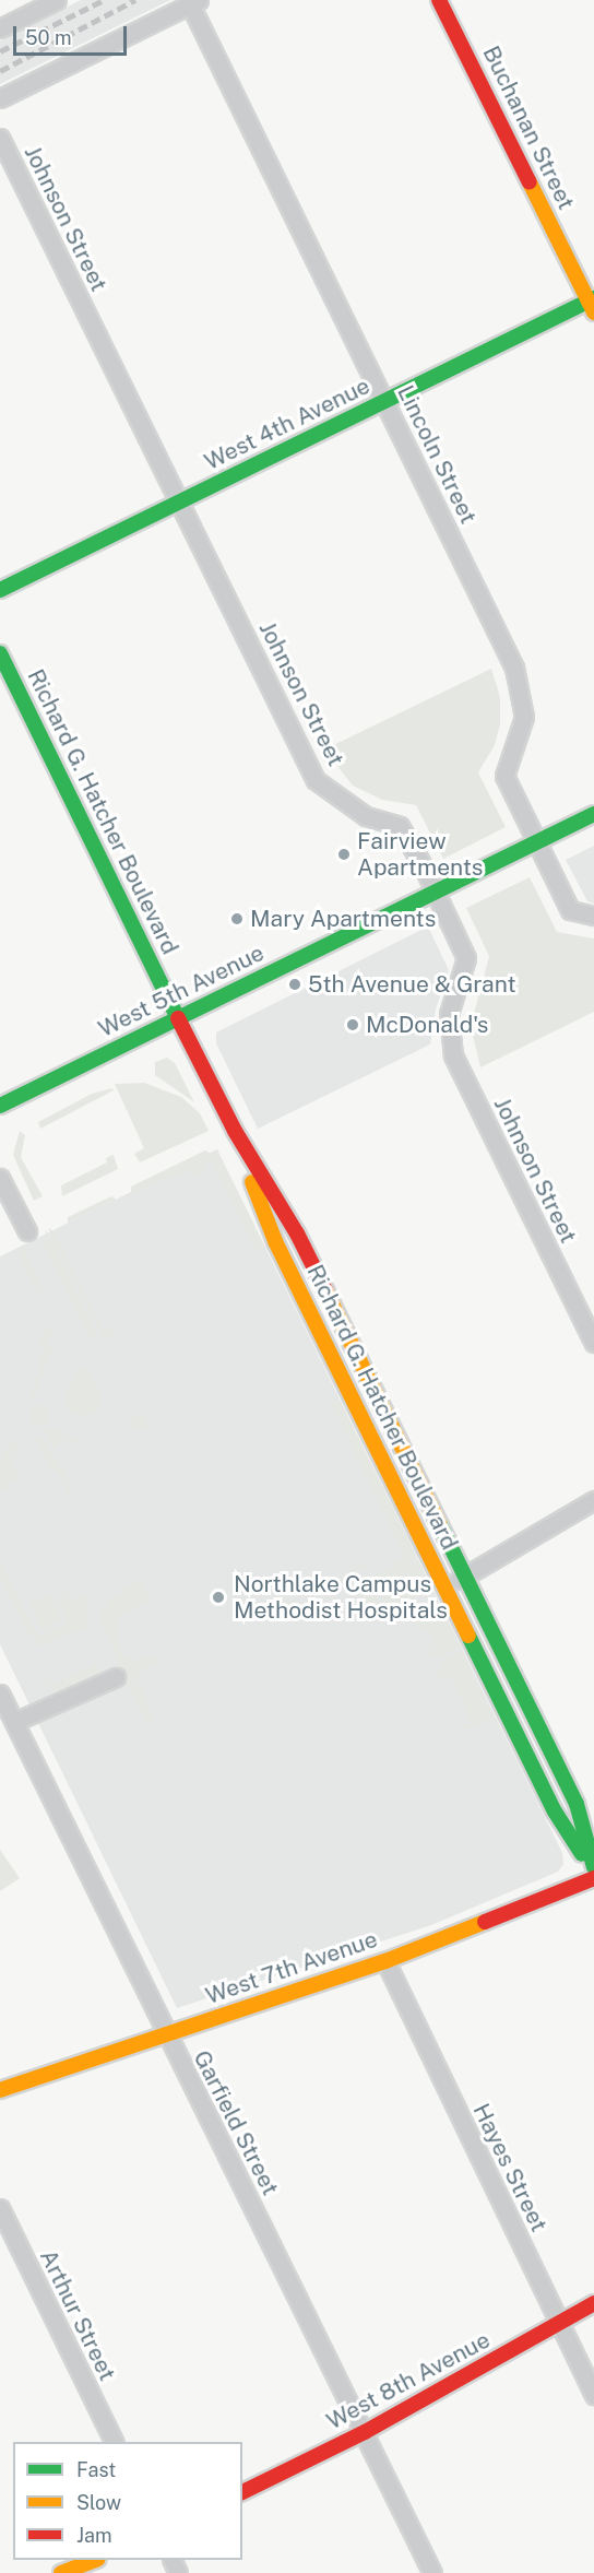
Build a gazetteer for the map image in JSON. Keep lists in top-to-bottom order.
{
  "streets": {
    "main road": [
      "Buchanan Street",
      "West 4th Avenue",
      "Richard G. Hatcher Boulevard",
      "West 5th Avenue",
      "West 7th Avenue",
      "West 8th Avenue"
    ],
    "street": [
      "Johnson Street",
      "Lincoln Street",
      "Garfield Street",
      "Hayes Street",
      "Arthur Street"
    ]
  },
  "crossings": [
    ["Buchanan Street", "West 4th Avenue"],
    ["Johnson Street", "West 4th Avenue"],
    ["Johnson Street", "West 5th Avenue"],
    ["West 4th Avenue", "Lincoln Street"],
    ["Lincoln Street", "West 5th Avenue"],
    ["Richard G. Hatcher Boulevard", "West 5th Avenue"],
    ["West 7th Avenue", "Garfield Street"],
    ["West 7th Avenue", "Hayes Street"],
    ["Garfield Street", "West 8th Avenue"],
    ["Hayes Street", "West 8th Avenue"]
  ],
  "places": [
    "Fairview Apartments",
    "Mary Apartments",
    "5th Avenue & Grant",
    "McDonald's",
    "Northlake Campus Methodist Hospitals"
  ],
  "legend": ["Fast", "Slow", "Jam"],
  "scale_bar": "50 m"
}
